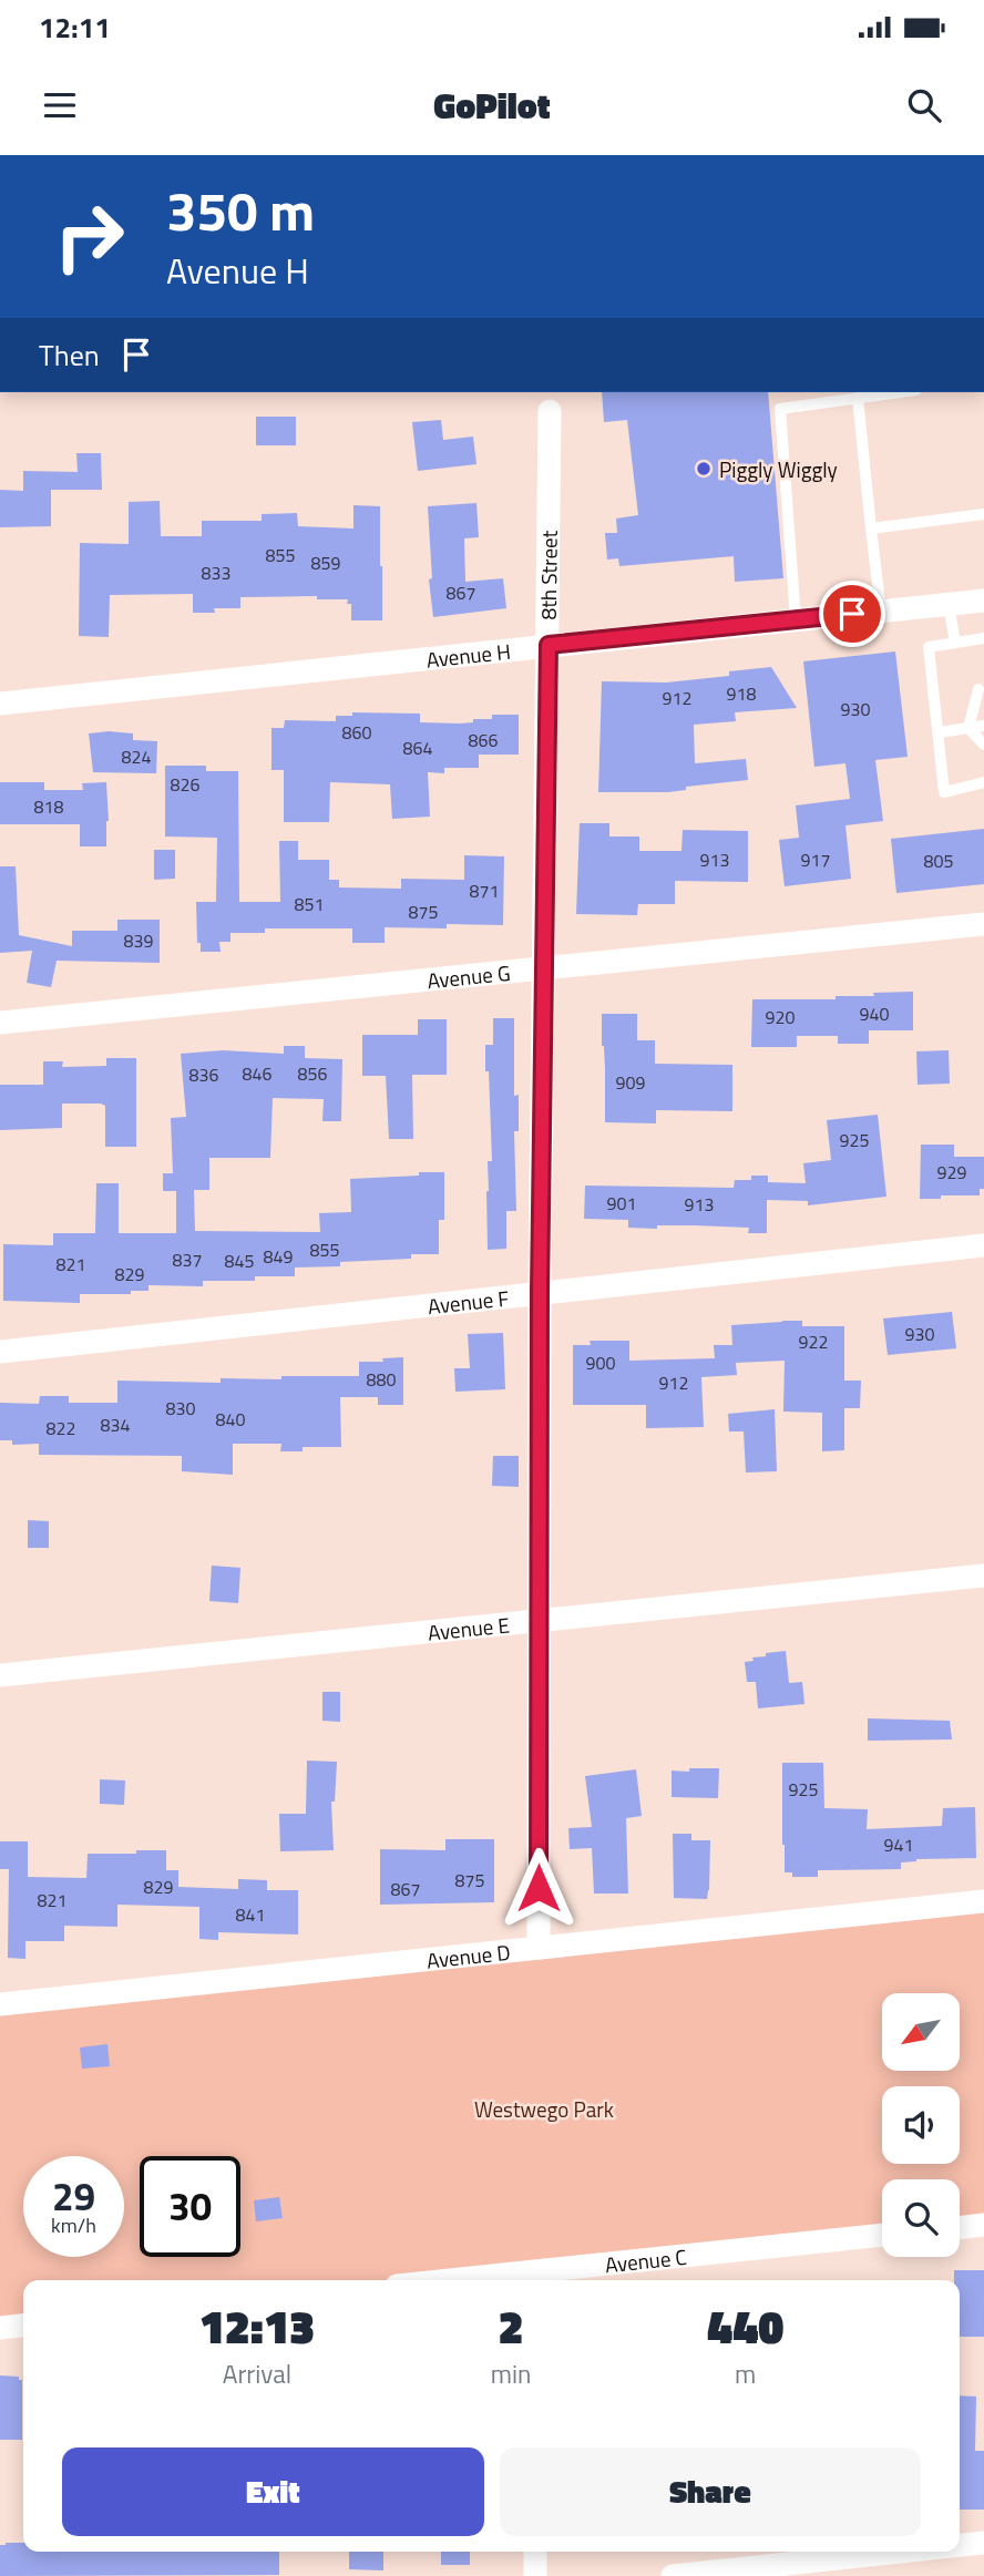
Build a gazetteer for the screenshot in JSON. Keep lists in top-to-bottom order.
{
  "streets": {
    "street": [
      "8th Street",
      "Avenue H",
      "Avenue G",
      "Avenue F",
      "Avenue E",
      "Avenue D",
      "Avenue C"
    ]
  },
  "crossings": [
    ["8th Street", "Avenue H"],
    ["8th Street", "Avenue G"],
    ["8th Street", "Avenue F"],
    ["8th Street", "Avenue E"],
    ["8th Street", "Avenue D"]
  ],
  "parks": ["Westwego Park"],
  "places": ["Piggly Wiggly"],
  "house_numbers": [
    "855",
    "859",
    "833",
    "867",
    "918",
    "912",
    "930",
    "860",
    "866",
    "864",
    "824",
    "826",
    "818",
    "913",
    "917",
    "805",
    "871",
    "851",
    "875",
    "839",
    "940",
    "920",
    "846",
    "856",
    "836",
    "909",
    "925",
    "929",
    "901",
    "913",
    "855",
    "849",
    "837",
    "845",
    "821",
    "829",
    "930",
    "922",
    "900",
    "880",
    "912",
    "830",
    "840",
    "834",
    "822",
    "925",
    "941",
    "875",
    "829",
    "867",
    "821",
    "841"
  ],
  "north": "bottom left",
  "page": {
    "status": "12:11",
    "header": "GoPilot",
    "turn": ["350 m", "Avenue H"],
    "then": "Then",
    "speed": "29 km/h",
    "limit": "30",
    "eta": [
      "12:13",
      "Arrival",
      "2",
      "min",
      "440",
      "m"
    ],
    "buttons": ["Exit", "Share"]
  }
}
